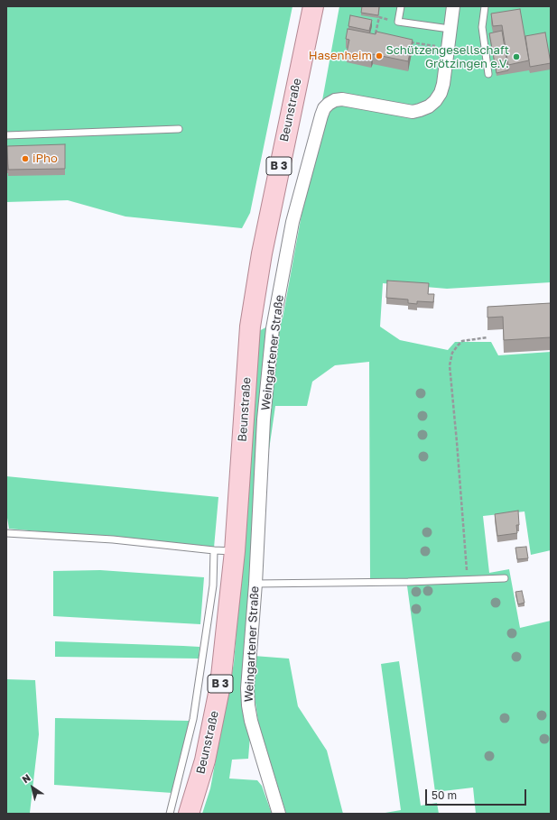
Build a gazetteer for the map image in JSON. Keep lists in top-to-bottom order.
{
  "streets": {
    "main road": ["Beunstraße", "B 3"],
    "street": ["Weingartener Straße"]
  },
  "places": ["Hasenheim", "Schützengesellschaft Grötzingen e.V.", "iPho"],
  "scale_bar": "50 m",
  "north": "top left"
}
